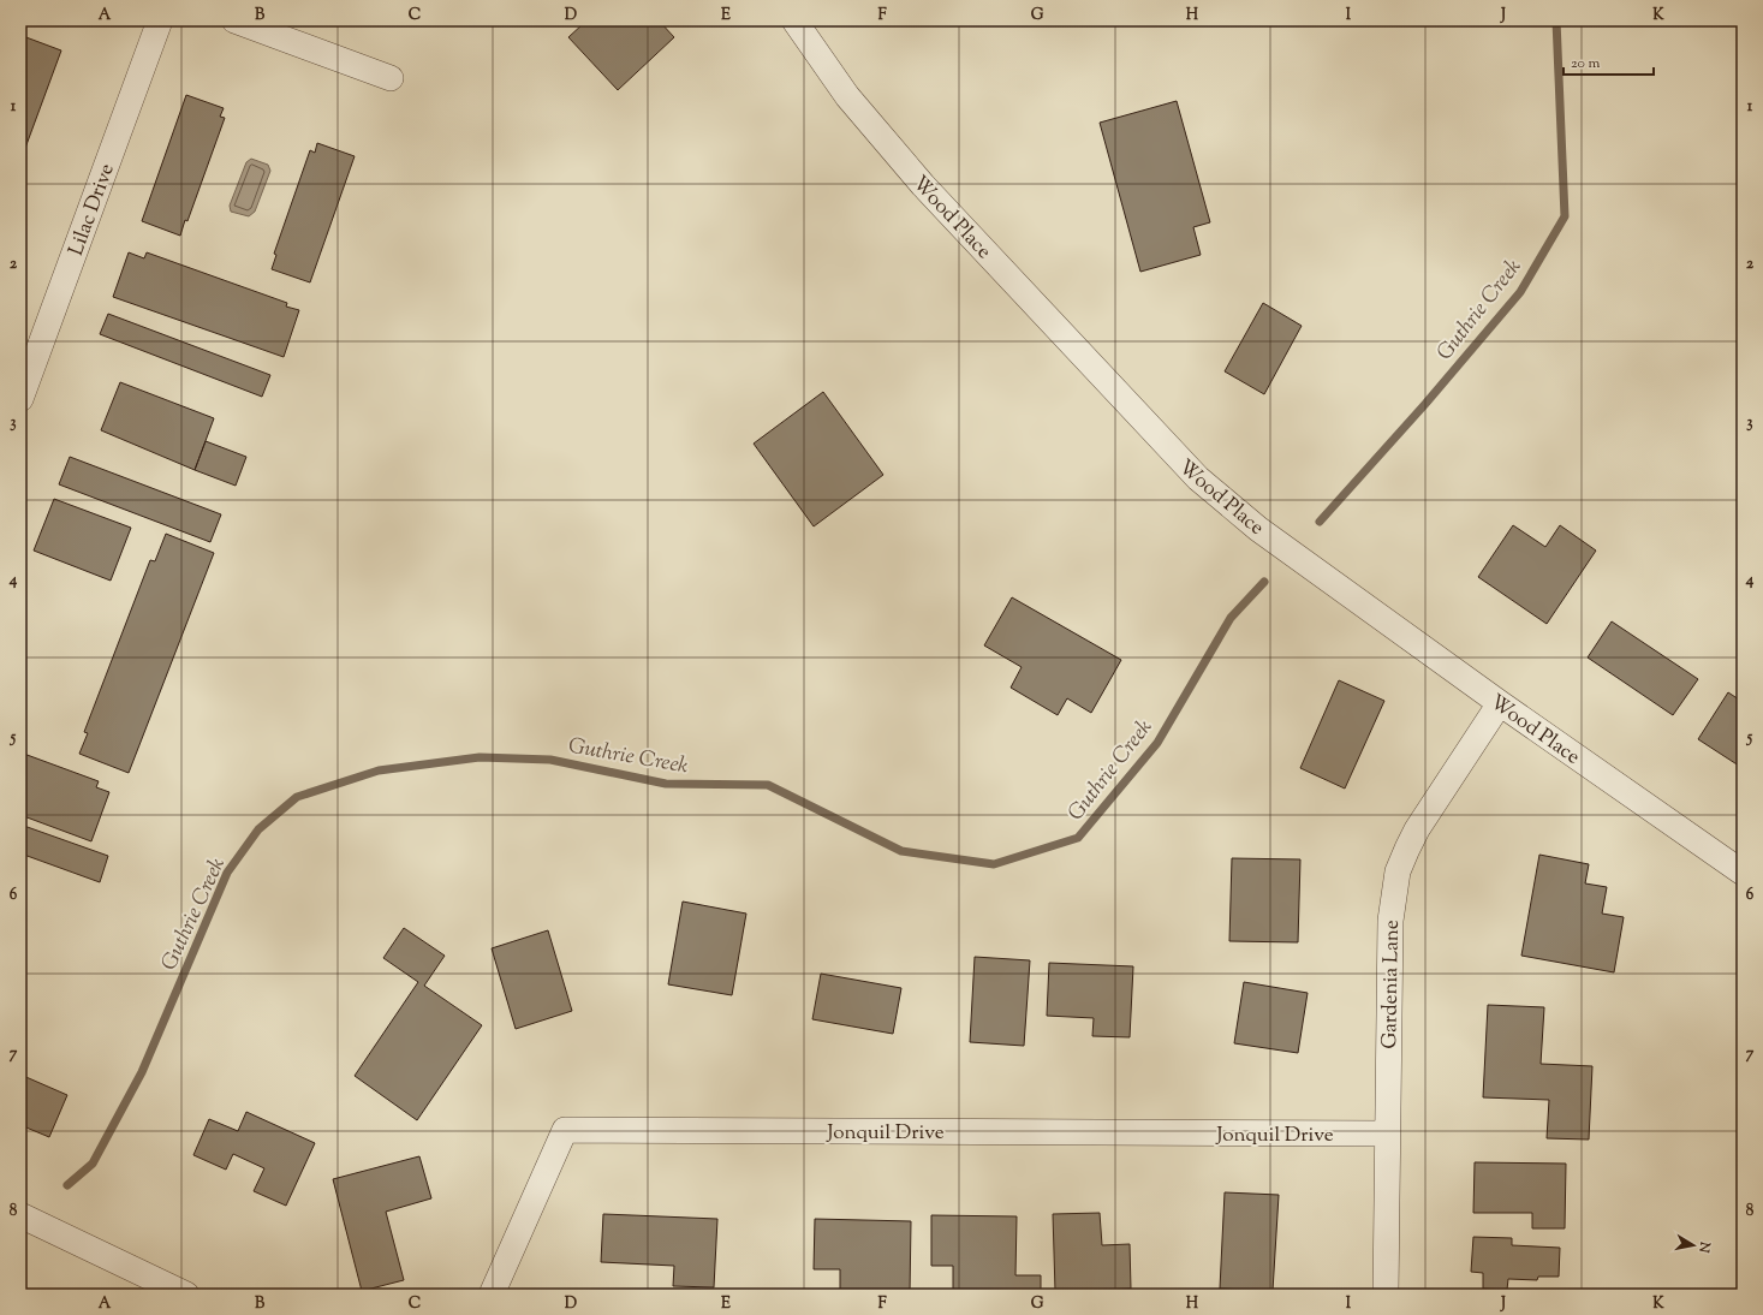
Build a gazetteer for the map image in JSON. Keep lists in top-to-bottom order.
{
  "streets": {
    "street": [
      "Lilac Drive",
      "Wood Place",
      "Gardenia Lane",
      "Jonquil Drive"
    ]
  },
  "crossings": [
    ["Wood Place", "Gardenia Lane"],
    ["Gardenia Lane", "Jonquil Drive"]
  ],
  "water": ["Guthrie Creek"],
  "scale_bar": "20 m",
  "north": "right",
  "grid": {
    "columns": [
      "A",
      "B",
      "C",
      "D",
      "E",
      "F",
      "G",
      "H",
      "I",
      "J",
      "K"
    ],
    "rows": [
      "1",
      "2",
      "3",
      "4",
      "5",
      "6",
      "7",
      "8"
    ]
  }
}
